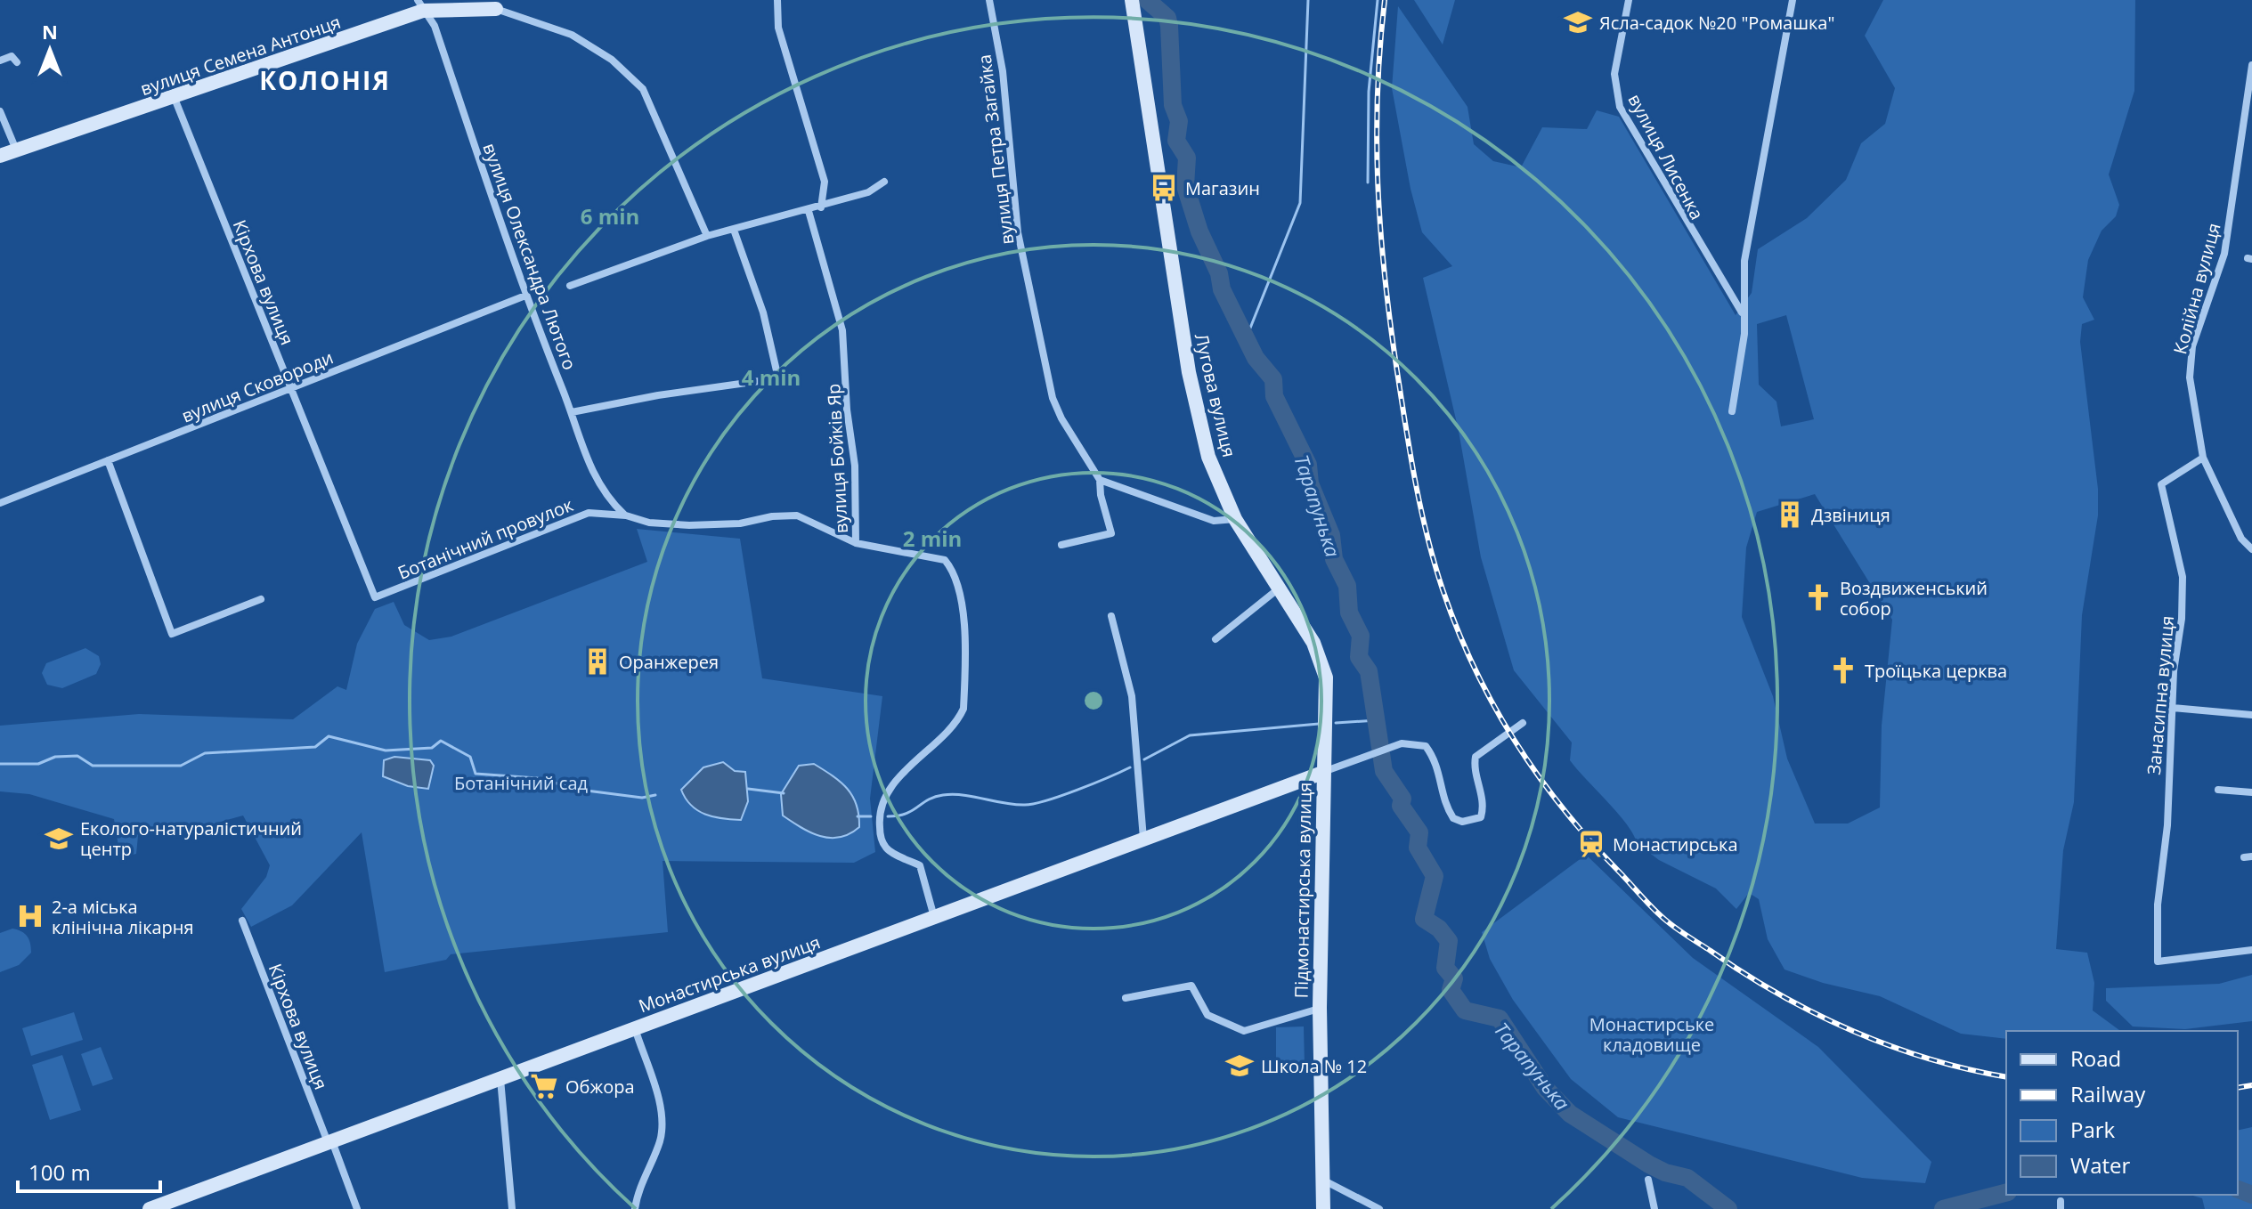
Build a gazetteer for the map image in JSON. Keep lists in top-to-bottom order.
{
  "streets": {
    "street": [
      "вулиця Семена Антонця",
      "вулиця Петра Загайка",
      "вулиця Лисенка",
      "вулиця Олександра Лютого",
      "Кірхова вулиця",
      "Колійна вулиця",
      "вулиця Сковороди",
      "Лугова вулиця",
      "вулиця Бойків Яр",
      "Ботанічний провулок",
      "Занасипна вулиця",
      "Підмонастирська вулиця",
      "Монастирська вулиця"
    ]
  },
  "crossings": [
    ["вулиця Семена Антонця", "вулиця Олександра Лютого"],
    ["вулиця Семена Антонця", "Кірхова вулиця"],
    ["вулиця Олександра Лютого", "вулиця Сковороди"],
    ["вулиця Олександра Лютого", "Ботанічний провулок"],
    ["Кірхова вулиця", "вулиця Сковороди"],
    ["Кірхова вулиця", "Ботанічний провулок"],
    ["Кірхова вулиця", "Монастирська вулиця"],
    ["Колійна вулиця", "Занасипна вулиця"],
    ["Лугова вулиця", "Підмонастирська вулиця"],
    ["Лугова вулиця", "Монастирська вулиця"],
    ["вулиця Бойків Яр", "Ботанічний провулок"],
    ["вулиця Бойків Яр", "Монастирська вулиця"],
    ["Підмонастирська вулиця", "Монастирська вулиця"]
  ],
  "districts": ["КОЛОНІЯ"],
  "water": ["Тарапунька"],
  "parks": ["Ботанічний сад", "Монастирське кладовище"],
  "places": {
    "school or university": ["Ясла-садок №20 \"Ромашка\"", "Еколого-натуралістичний центр", "Школа № 12"],
    "bus stop": ["Магазин"],
    "building": ["Дзвіниця", "Оранжерея"],
    "church": ["Воздвиженський собор", "Троїцька церква"],
    "station": ["Монастирська"],
    "hospital": ["2-а міська клінічна лікарня"],
    "supermarket": ["Обжора"]
  },
  "legend": [
    "Road",
    "Railway",
    "Park",
    "Water"
  ],
  "scale_bar": "100 m",
  "north": "top",
  "rings": ["6 min", "4 min", "2 min"]
}
